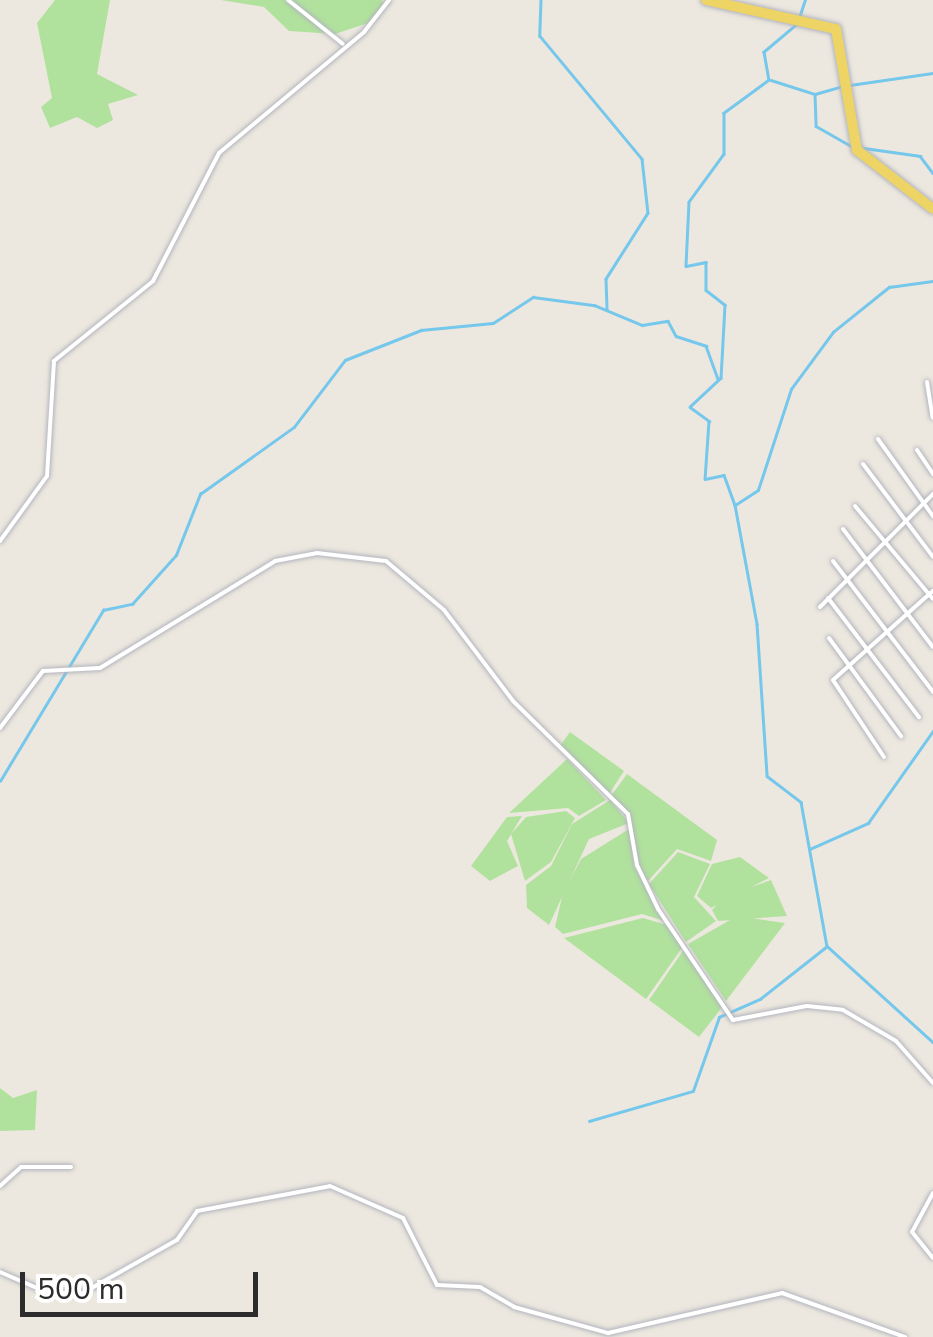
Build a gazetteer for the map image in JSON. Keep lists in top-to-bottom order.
{
  "scale_bar": "500 m"
}
